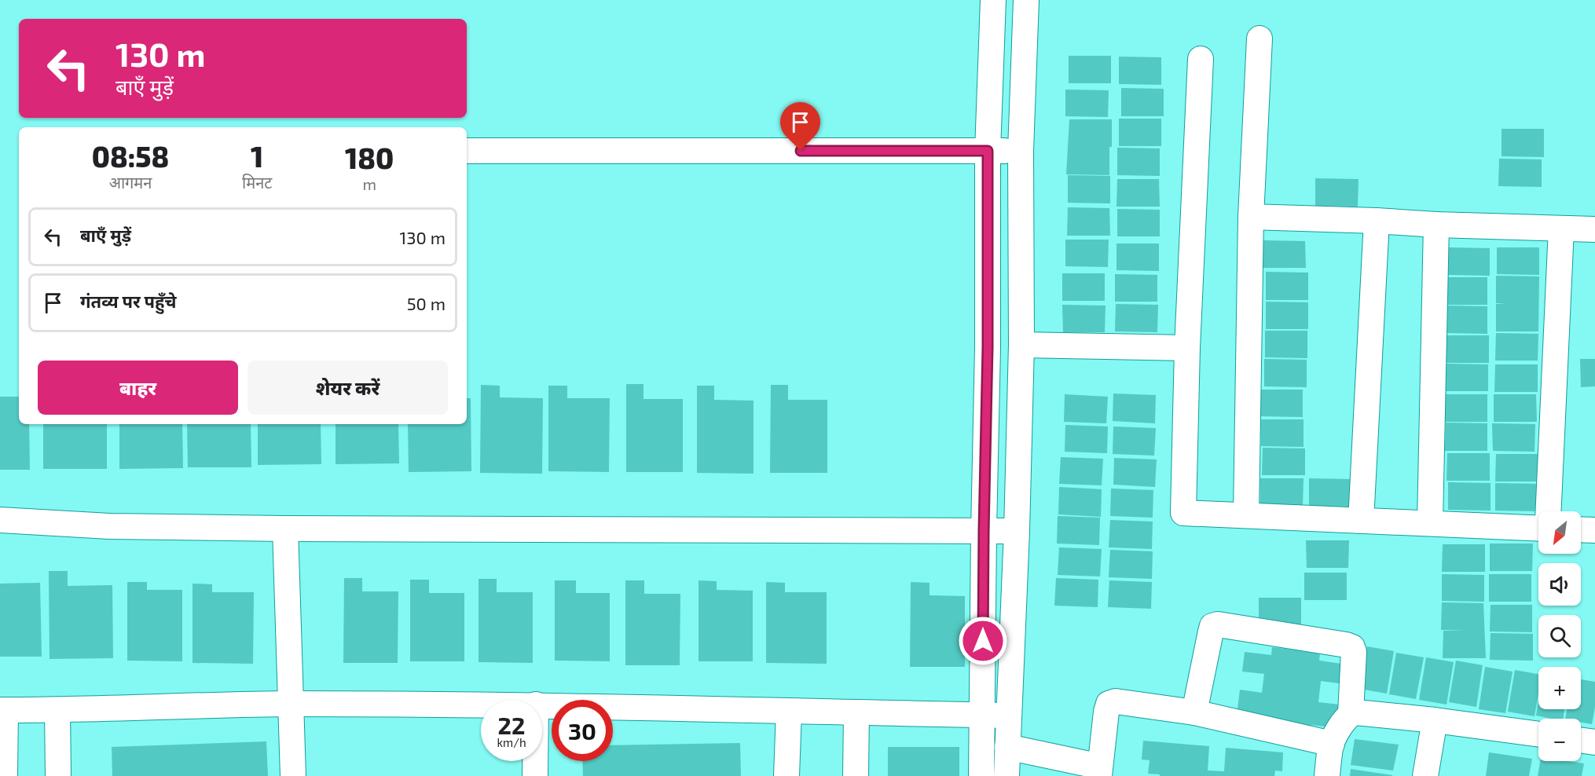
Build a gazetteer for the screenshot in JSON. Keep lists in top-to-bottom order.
{
  "north": "bottom left",
  "page": {
    "turn": ["130 m", "बाएँ मुड़ें"],
    "eta": [
      "08:58",
      "आगमन",
      "1",
      "मिनट",
      "180",
      "m"
    ],
    "list": [
      {
        "name": "बाएँ मुड़ें",
        "value": "130 m"
      },
      {
        "name": "गंतव्य पर पहुँचे",
        "value": "50 m"
      }
    ],
    "buttons": ["बाहर", "शेयर करें"],
    "map_buttons": ["+", "−"],
    "speed": "22 km/h",
    "limit": "30"
  }
}
